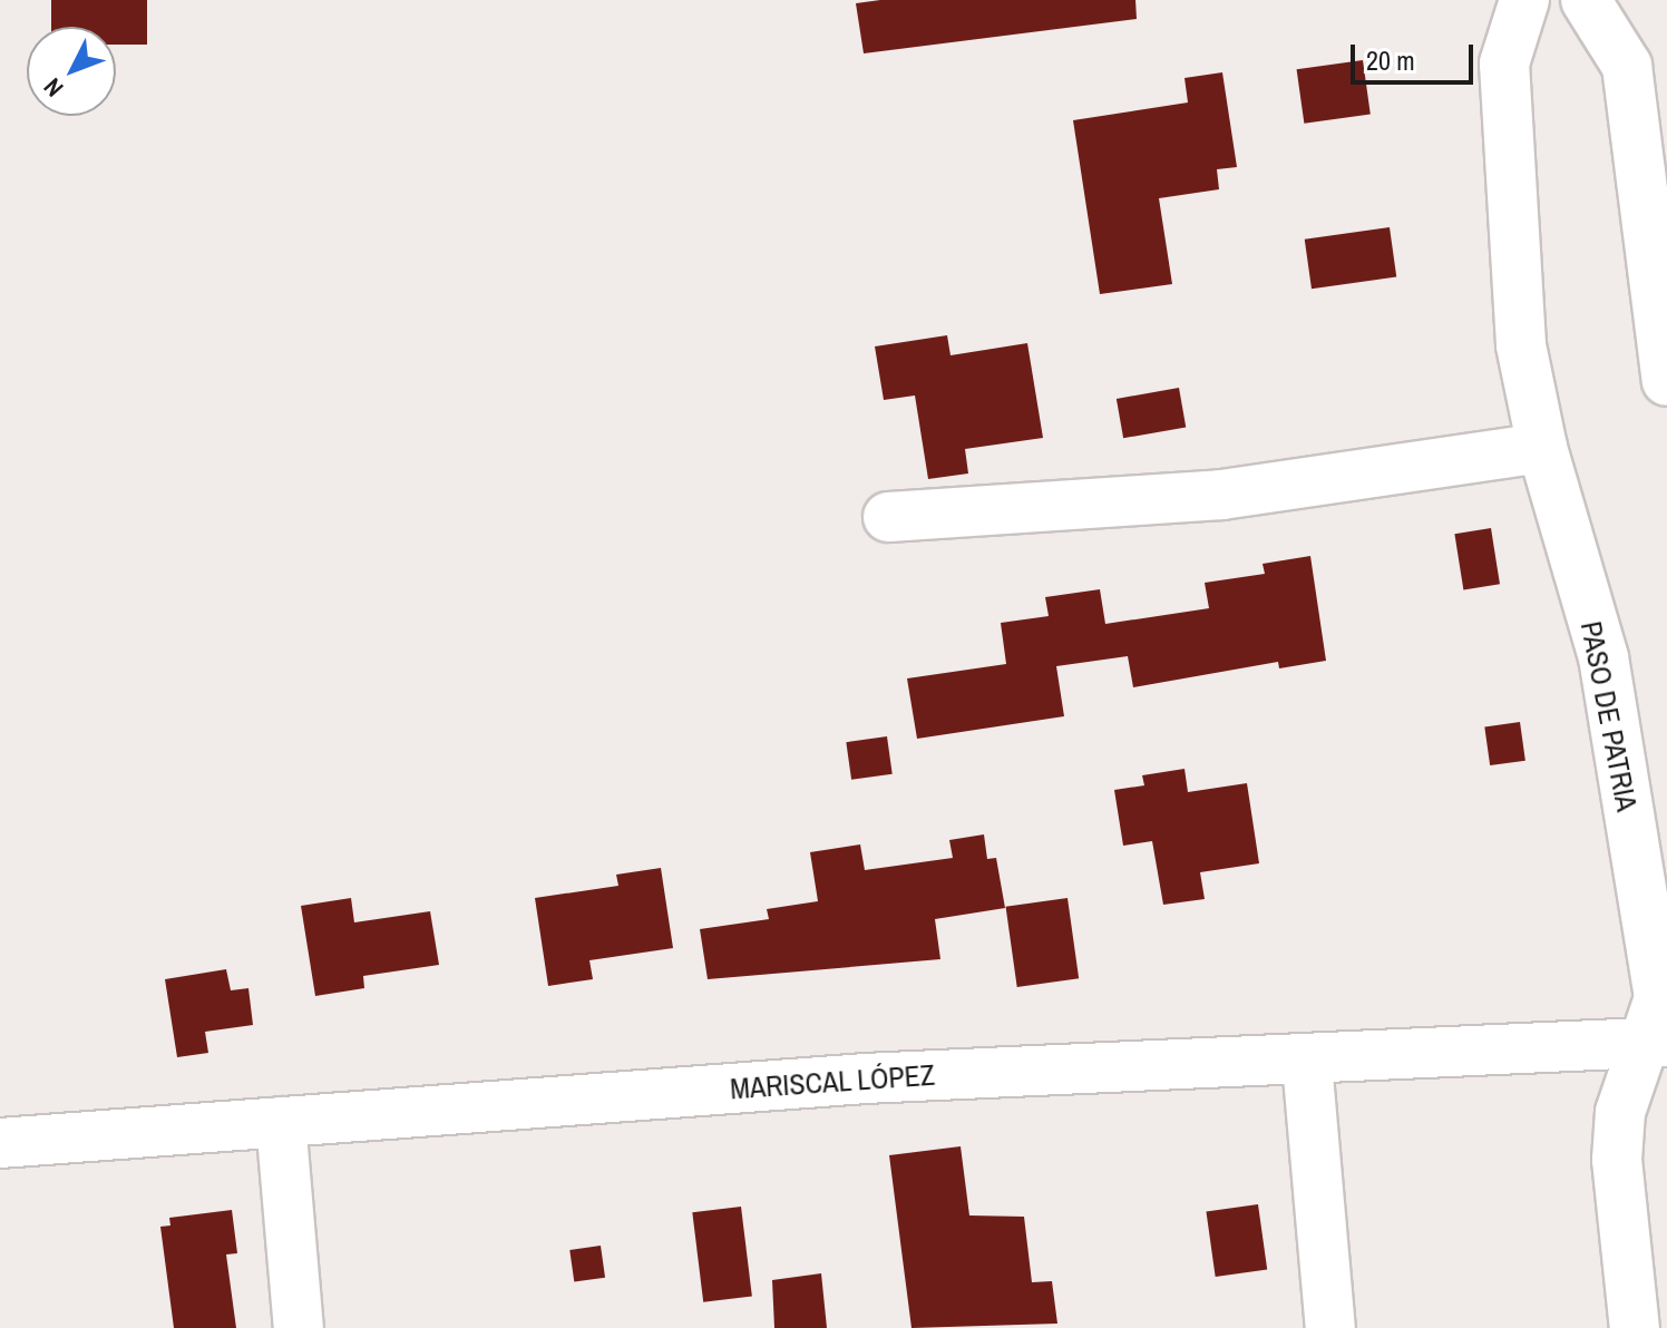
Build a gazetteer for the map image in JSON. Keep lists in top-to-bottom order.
{
  "streets": {
    "street": ["PASO DE PATRIA", "MARISCAL LÓPEZ"]
  },
  "crossings": [
    ["PASO DE PATRIA", "MARISCAL LÓPEZ"]
  ],
  "scale_bar": "20 m",
  "north": "bottom left"
}
